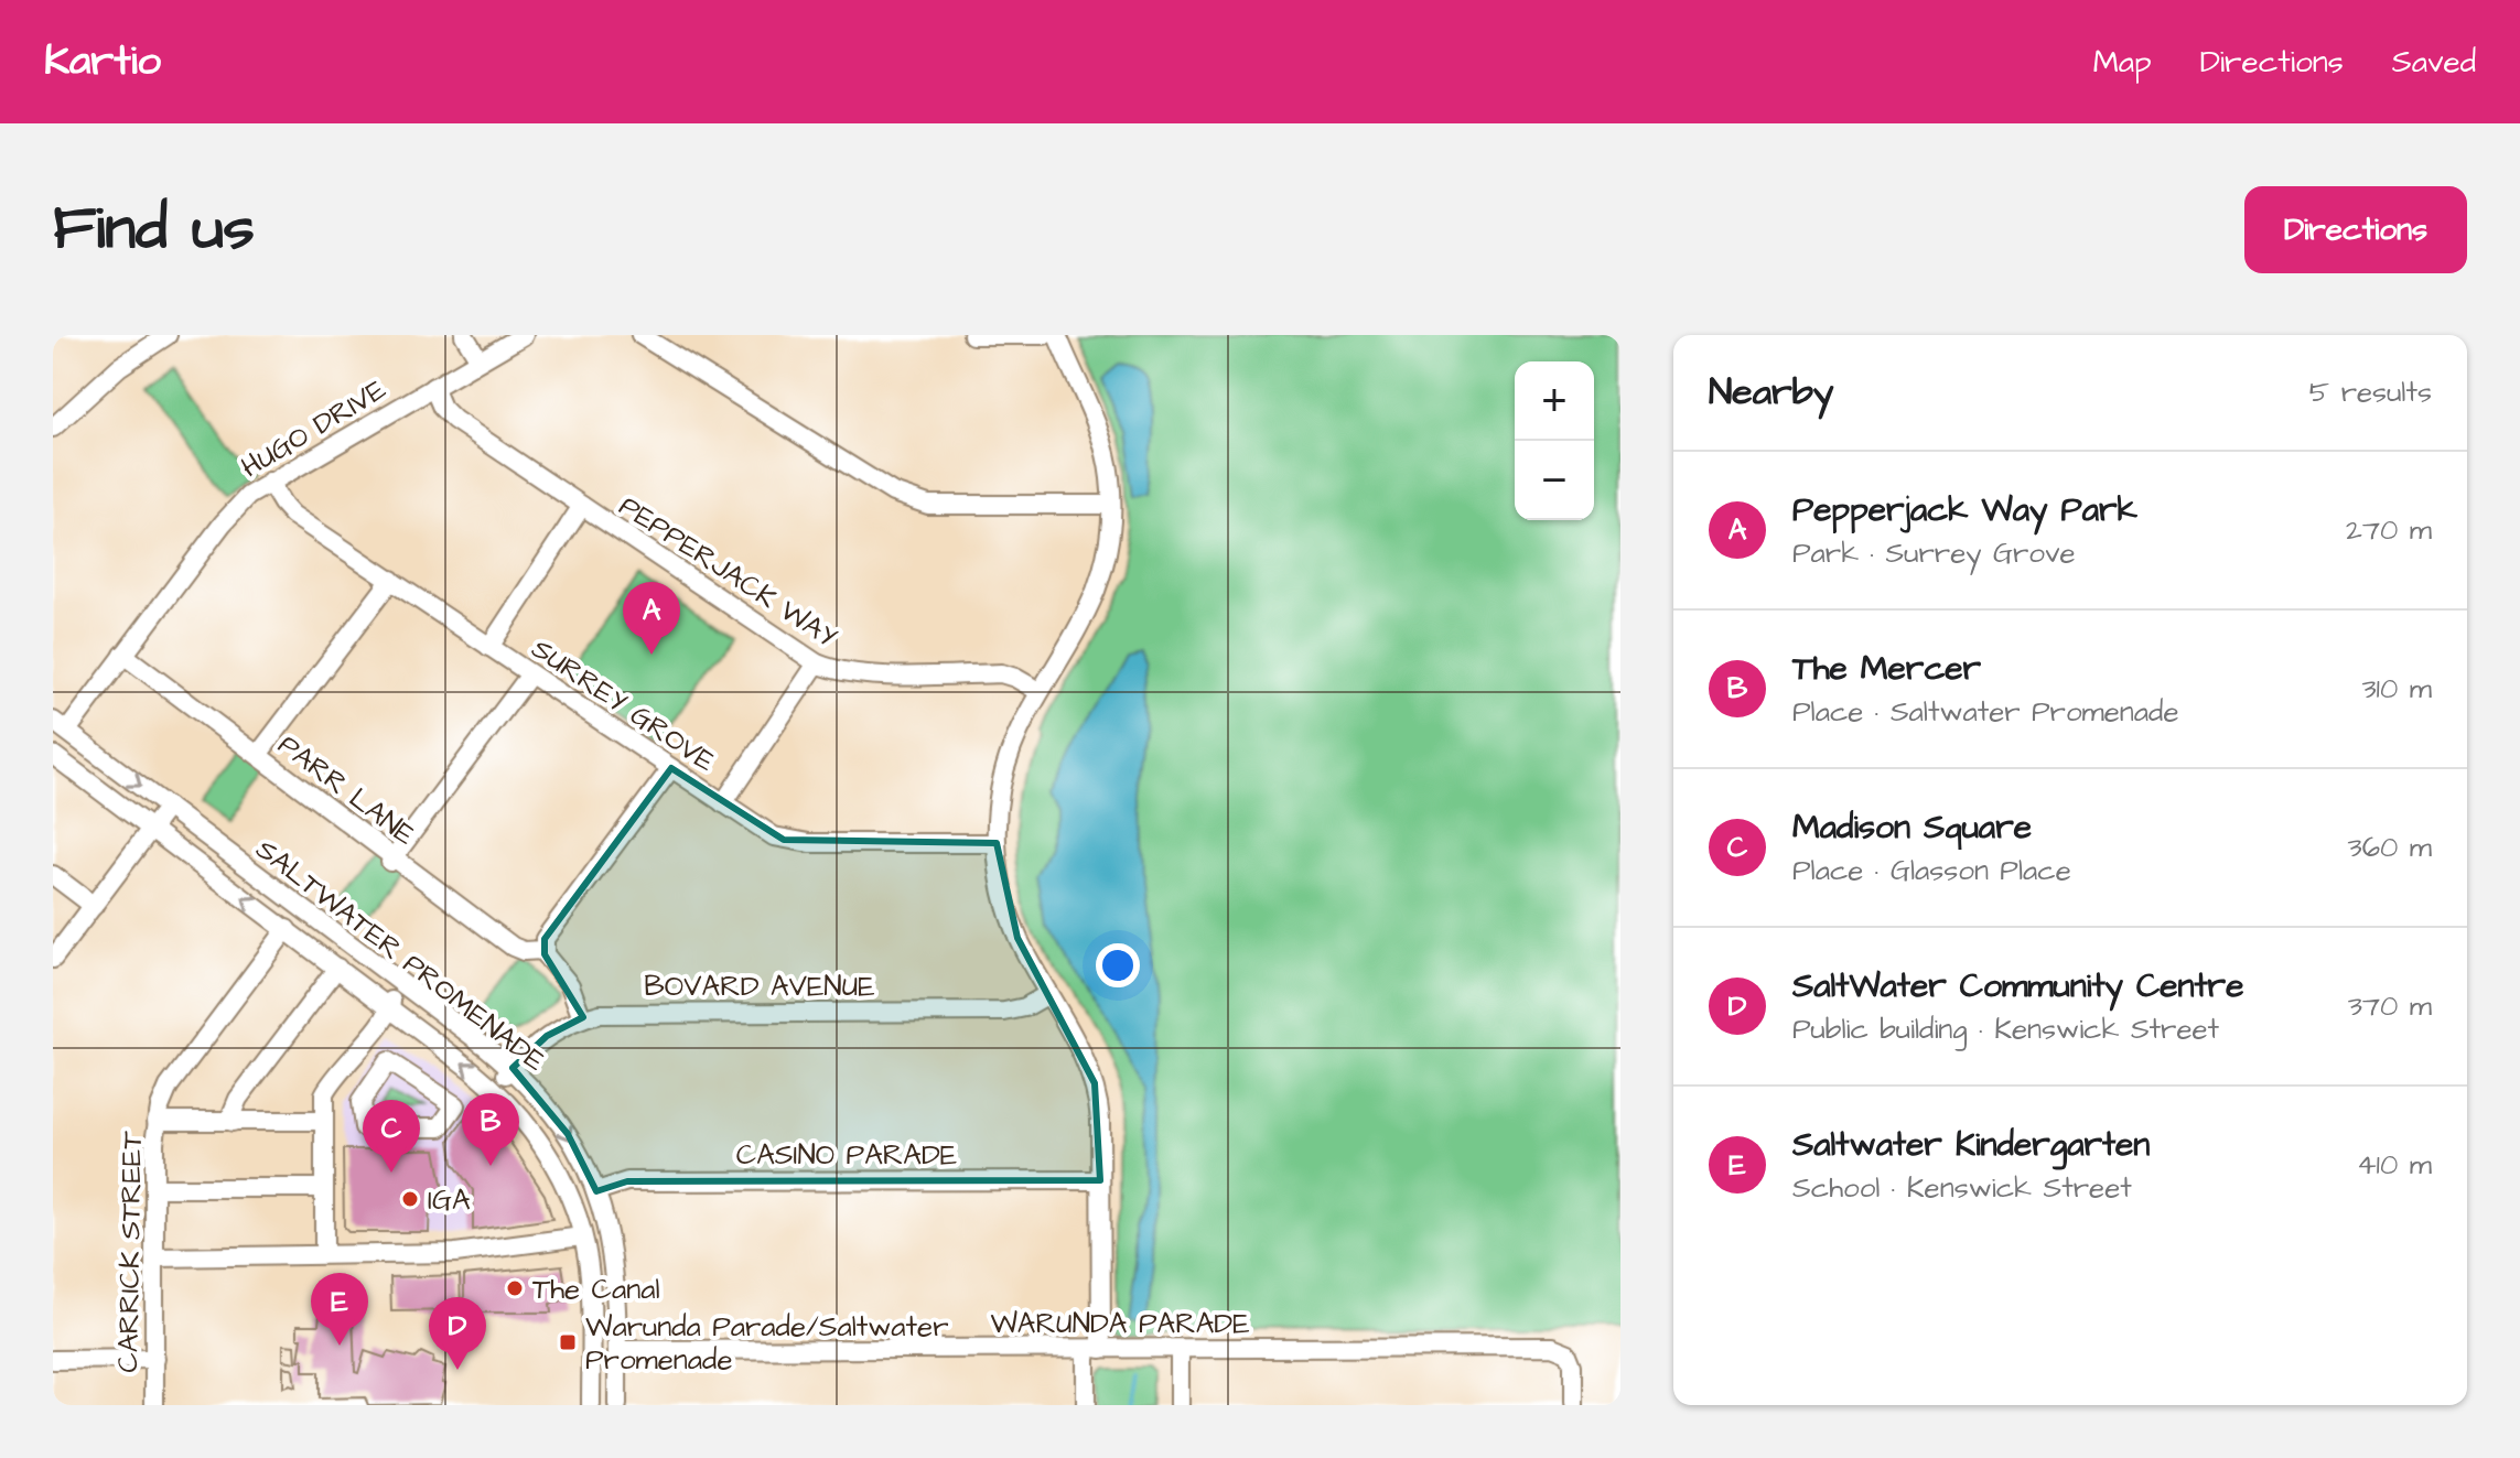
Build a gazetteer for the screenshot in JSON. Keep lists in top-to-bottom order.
{
  "streets": {
    "street": [
      "HUGO DRIVE",
      "PEPPERJACK WAY",
      "SURREY GROVE",
      "PARR LANE",
      "SALTWATER PROMENADE",
      "BOVARD AVENUE",
      "CASINO PARADE",
      "CARRICK STREET",
      "WARUNDA PARADE"
    ]
  },
  "crossings": [
    ["HUGO DRIVE", "PEPPERJACK WAY"],
    ["HUGO DRIVE", "SURREY GROVE"],
    ["HUGO DRIVE", "PARR LANE"],
    ["HUGO DRIVE", "SALTWATER PROMENADE"],
    ["SALTWATER PROMENADE", "BOVARD AVENUE"],
    ["SALTWATER PROMENADE", "CASINO PARADE"],
    ["SALTWATER PROMENADE", "CARRICK STREET"],
    ["SALTWATER PROMENADE", "WARUNDA PARADE"]
  ],
  "places": {
    "other": ["IGA", "The Canal"],
    "transit": ["Warunda Parade/Saltwater Promenade"]
  },
  "page": {
    "header": "Kartio",
    "nav": ["Map", "Directions", "Saved"],
    "title": "Find us",
    "buttons": "Directions",
    "heading": ["Nearby", "5 results"],
    "map_buttons": ["+", "−"],
    "list": [
      {
        "mark": "A",
        "name": "Pepperjack Way Park",
        "note": "Park · Surrey Grove",
        "value": "270 m"
      },
      {
        "mark": "B",
        "name": "The Mercer",
        "note": "Place · Saltwater Promenade",
        "value": "310 m"
      },
      {
        "mark": "C",
        "name": "Madison Square",
        "note": "Place · Glasson Place",
        "value": "360 m"
      },
      {
        "mark": "D",
        "name": "SaltWater Community Centre",
        "note": "Public building · Kenswick Street",
        "value": "370 m"
      },
      {
        "mark": "E",
        "name": "Saltwater Kindergarten",
        "note": "School · Kenswick Street",
        "value": "410 m"
      }
    ],
    "pins": [
      "A",
      "B",
      "C",
      "E",
      "D"
    ]
  }
}
